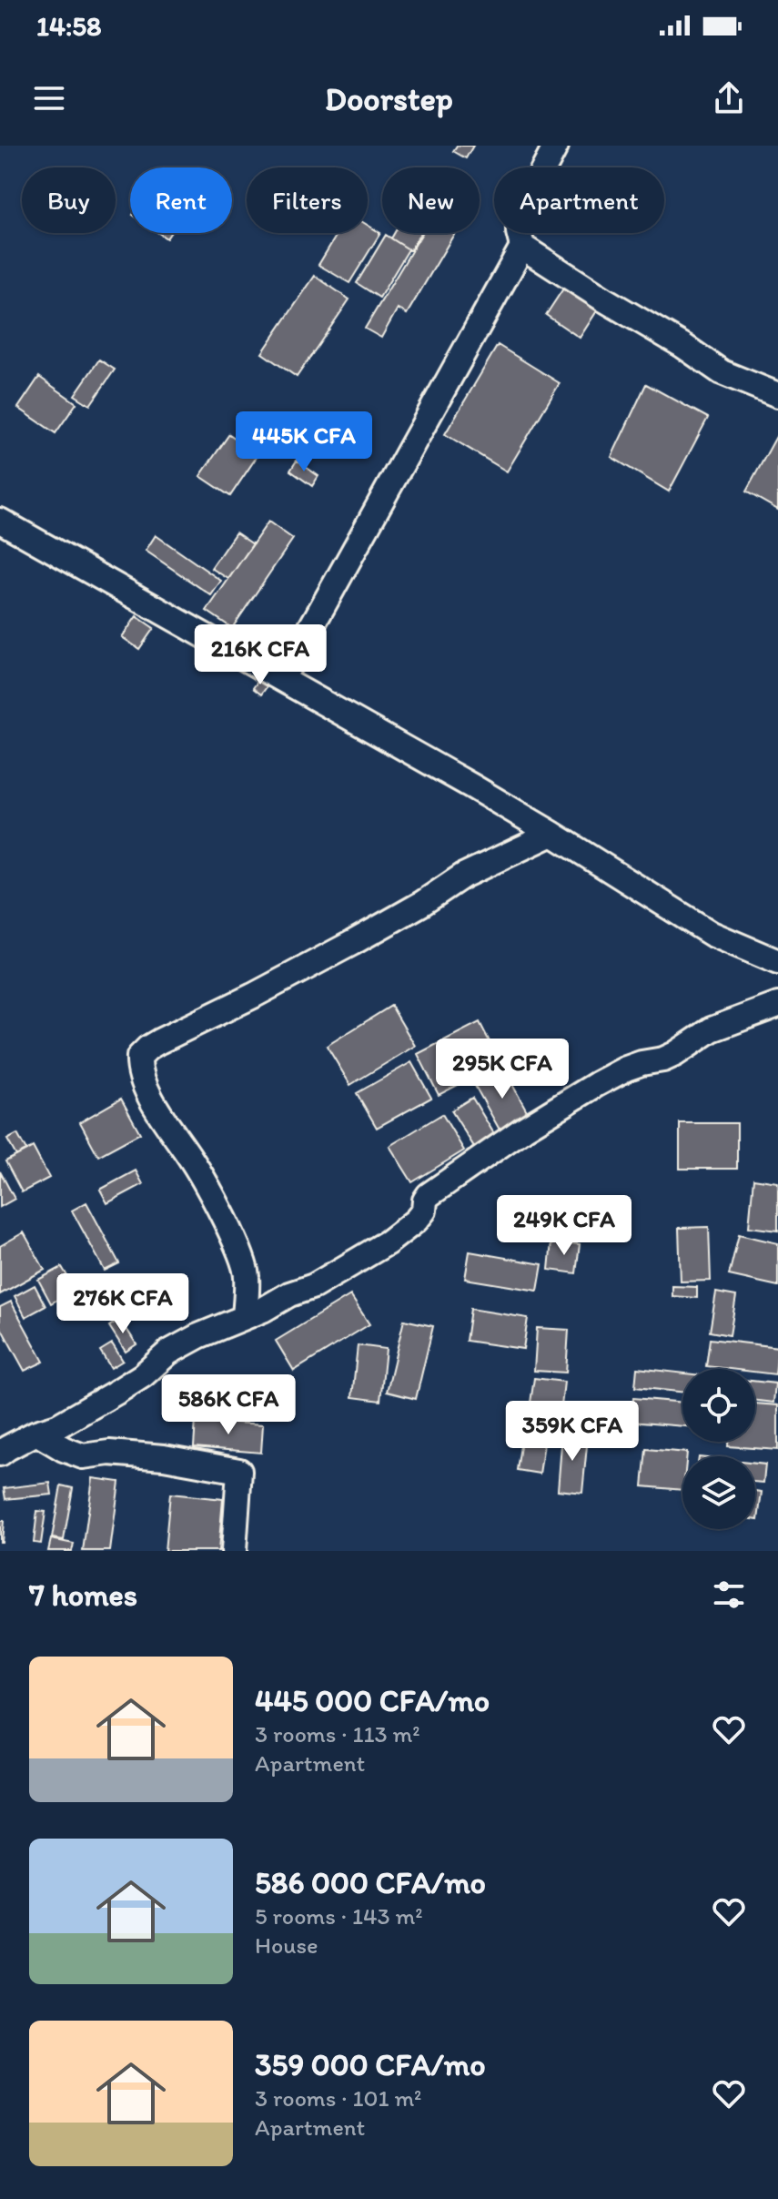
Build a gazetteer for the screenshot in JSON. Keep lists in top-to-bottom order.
{
  "page": {
    "status": "14:58",
    "header": "Doorstep",
    "chip": [
      "Buy",
      "Rent",
      "Filters",
      "New",
      "Apartment"
    ],
    "price": [
      "445K CFA",
      "216K CFA",
      "295K CFA",
      "249K CFA",
      "276K CFA",
      "586K CFA",
      "359K CFA"
    ],
    "heading": "7 homes",
    "list": [
      {
        "name": "445 000 CFA/mo",
        "note": "3 rooms · 113 m² · Apartment"
      },
      {
        "name": "586 000 CFA/mo",
        "note": "5 rooms · 143 m² · House"
      },
      {
        "name": "359 000 CFA/mo",
        "note": "3 rooms · 101 m² · Apartment"
      }
    ]
  }
}
